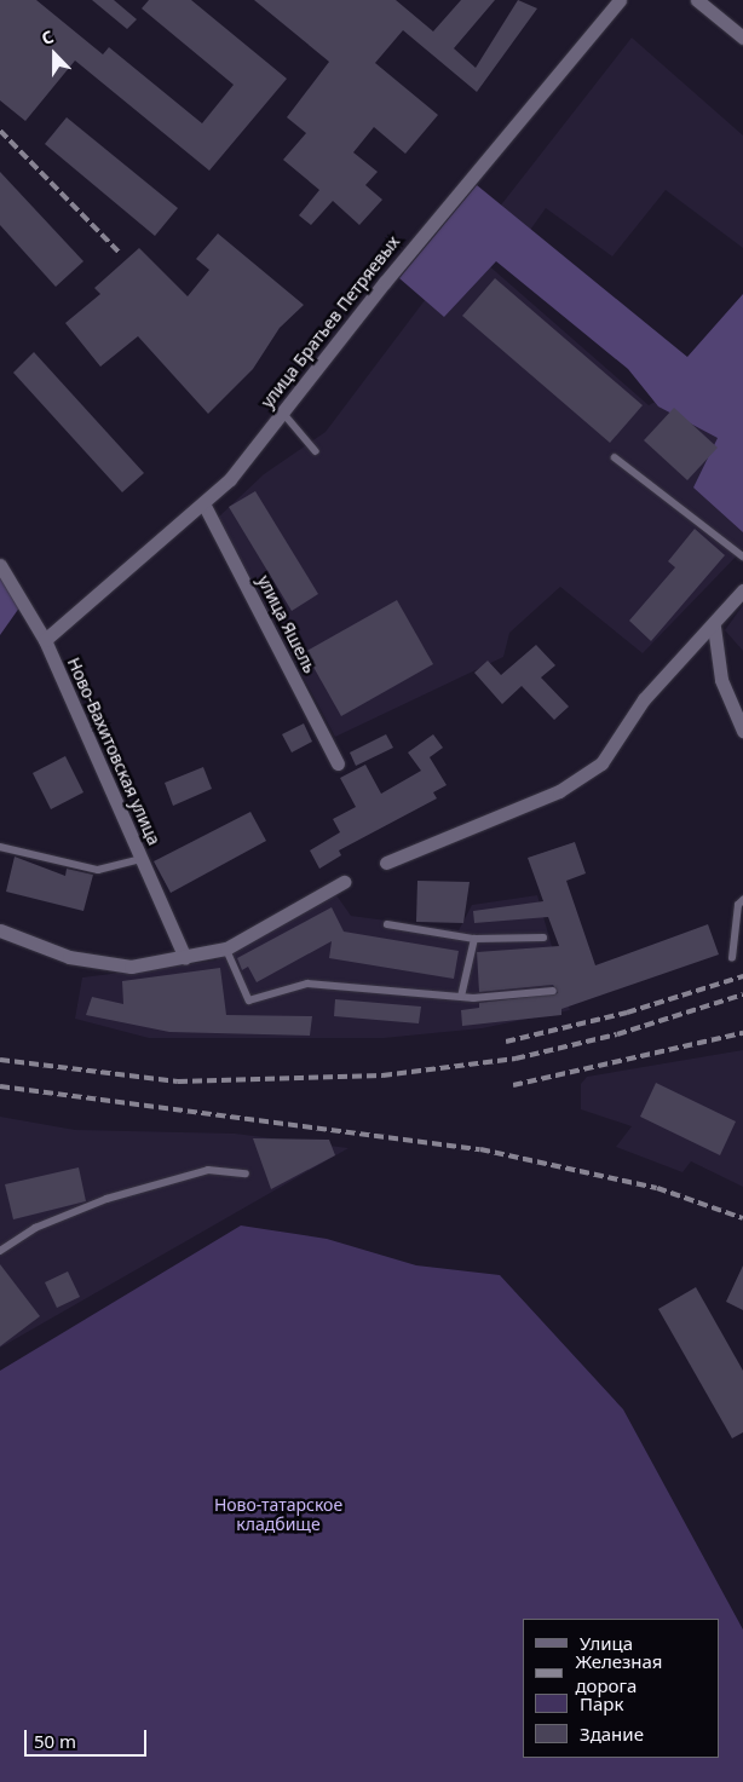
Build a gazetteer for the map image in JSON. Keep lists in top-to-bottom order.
{
  "streets": {
    "street": ["улица Братьев Петряевых", "улица Яшель", "Ново-Вахитовская улица"]
  },
  "crossings": [
    ["улица Братьев Петряевых", "улица Яшель"],
    ["улица Братьев Петряевых", "Ново-Вахитовская улица"]
  ],
  "parks": ["Ново-татарское кладбище"],
  "legend": [
    "Улица",
    "Железная дорога",
    "Парк",
    "Здание"
  ],
  "scale_bar": "50 m",
  "north": "top"
}
